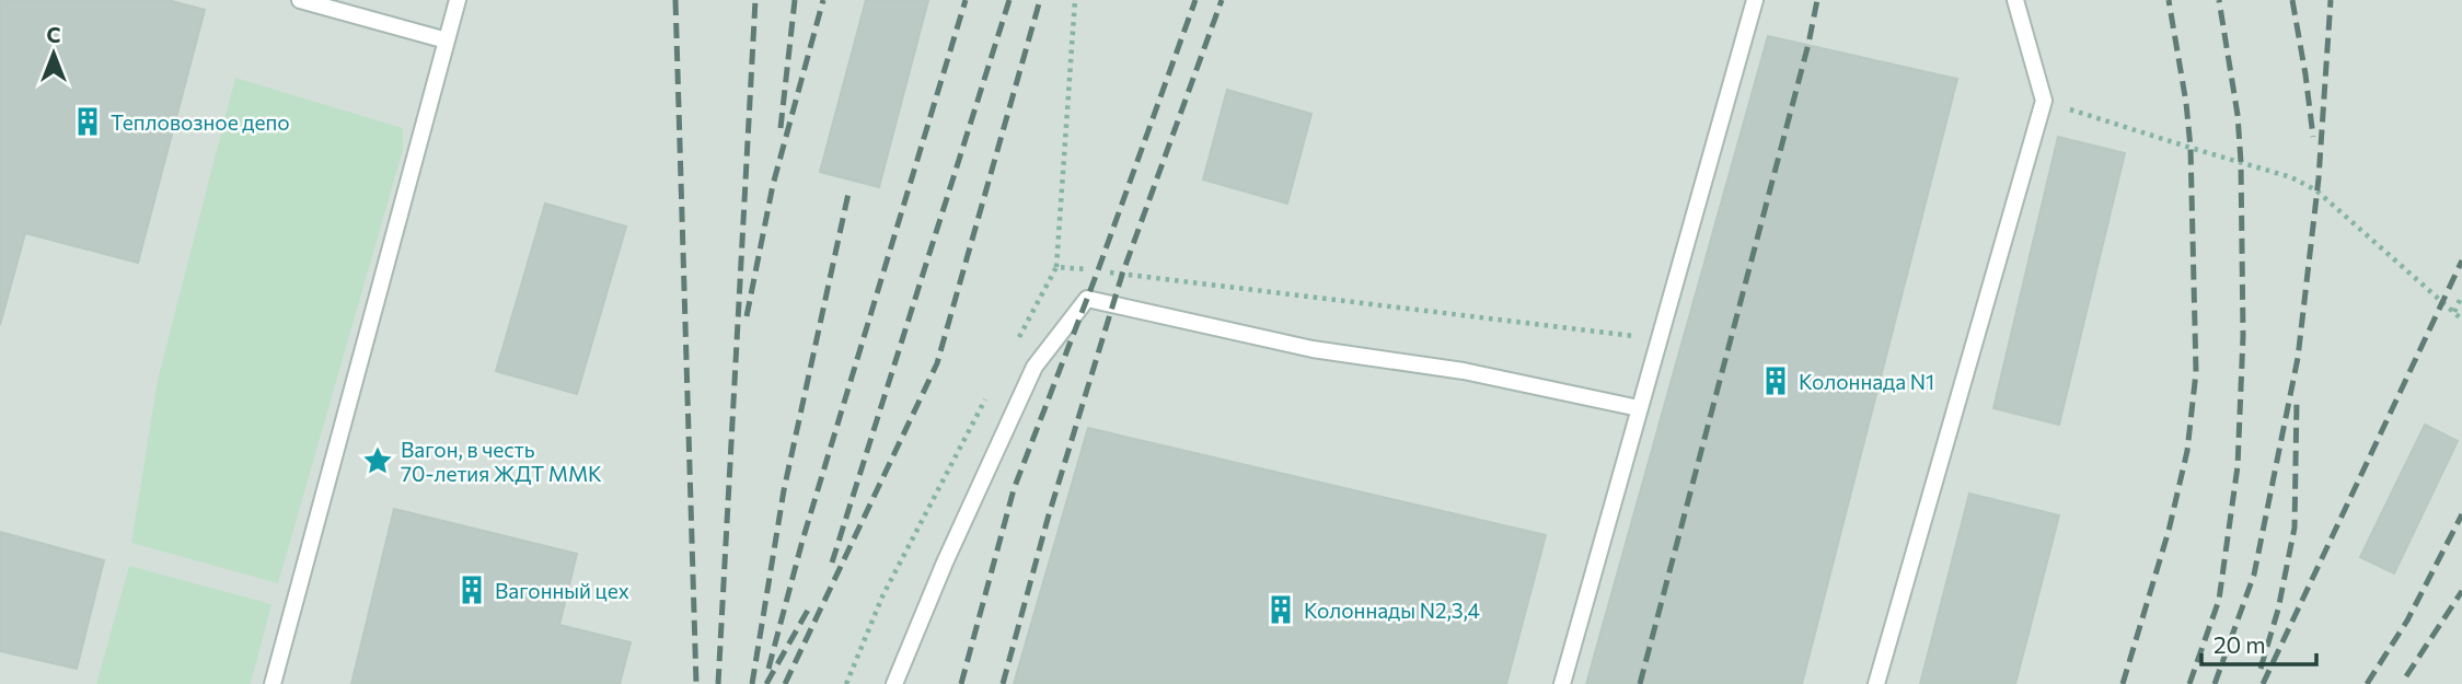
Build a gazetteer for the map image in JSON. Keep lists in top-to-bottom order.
{
  "places": {
    "building": [
      "Тепловозное депо",
      "Колоннада N1",
      "Вагонный цех",
      "Колоннады N2,3,4"
    ],
    "place": ["Вагон, в честь 70-летия ЖДТ ММК"]
  },
  "scale_bar": "20 m",
  "north": "top"
}
